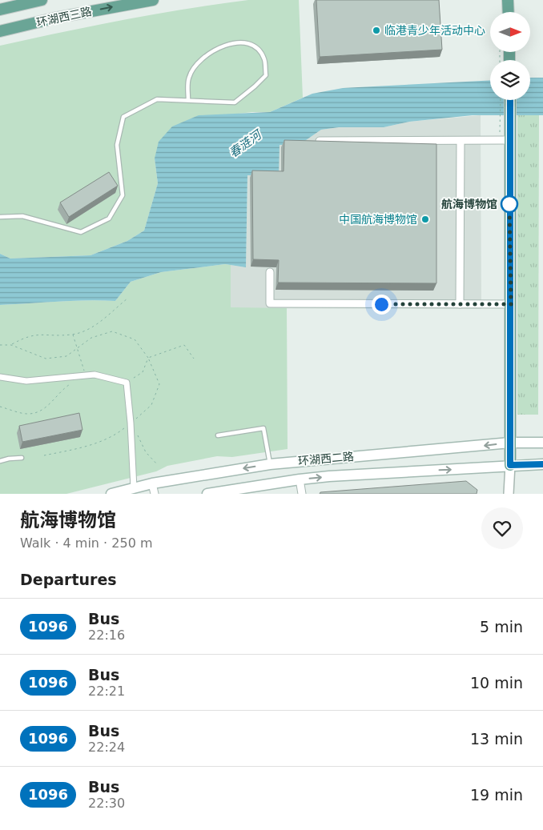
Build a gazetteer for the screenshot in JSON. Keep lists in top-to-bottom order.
{
  "streets": {
    "main road": ["环湖西三路", "环湖西二路"]
  },
  "one_way": ["环湖西三路"],
  "water": ["春涟河"],
  "places": ["临港青少年活动中心", "航海博物馆", "中国航海博物馆"],
  "lines": ["bus line 1096"],
  "north": "right",
  "page": {
    "heading": [
      ["航海博物馆", "Walk · 4 min · 250 m"],
      "Departures"
    ],
    "list": [
      {
        "mark": "1096",
        "name": "Bus",
        "note": "22:16",
        "value": "5 min"
      },
      {
        "mark": "1096",
        "name": "Bus",
        "note": "22:21",
        "value": "10 min"
      },
      {
        "mark": "1096",
        "name": "Bus",
        "note": "22:24",
        "value": "13 min"
      },
      {
        "mark": "1096",
        "name": "Bus",
        "note": "22:30",
        "value": "19 min"
      }
    ]
  }
}
